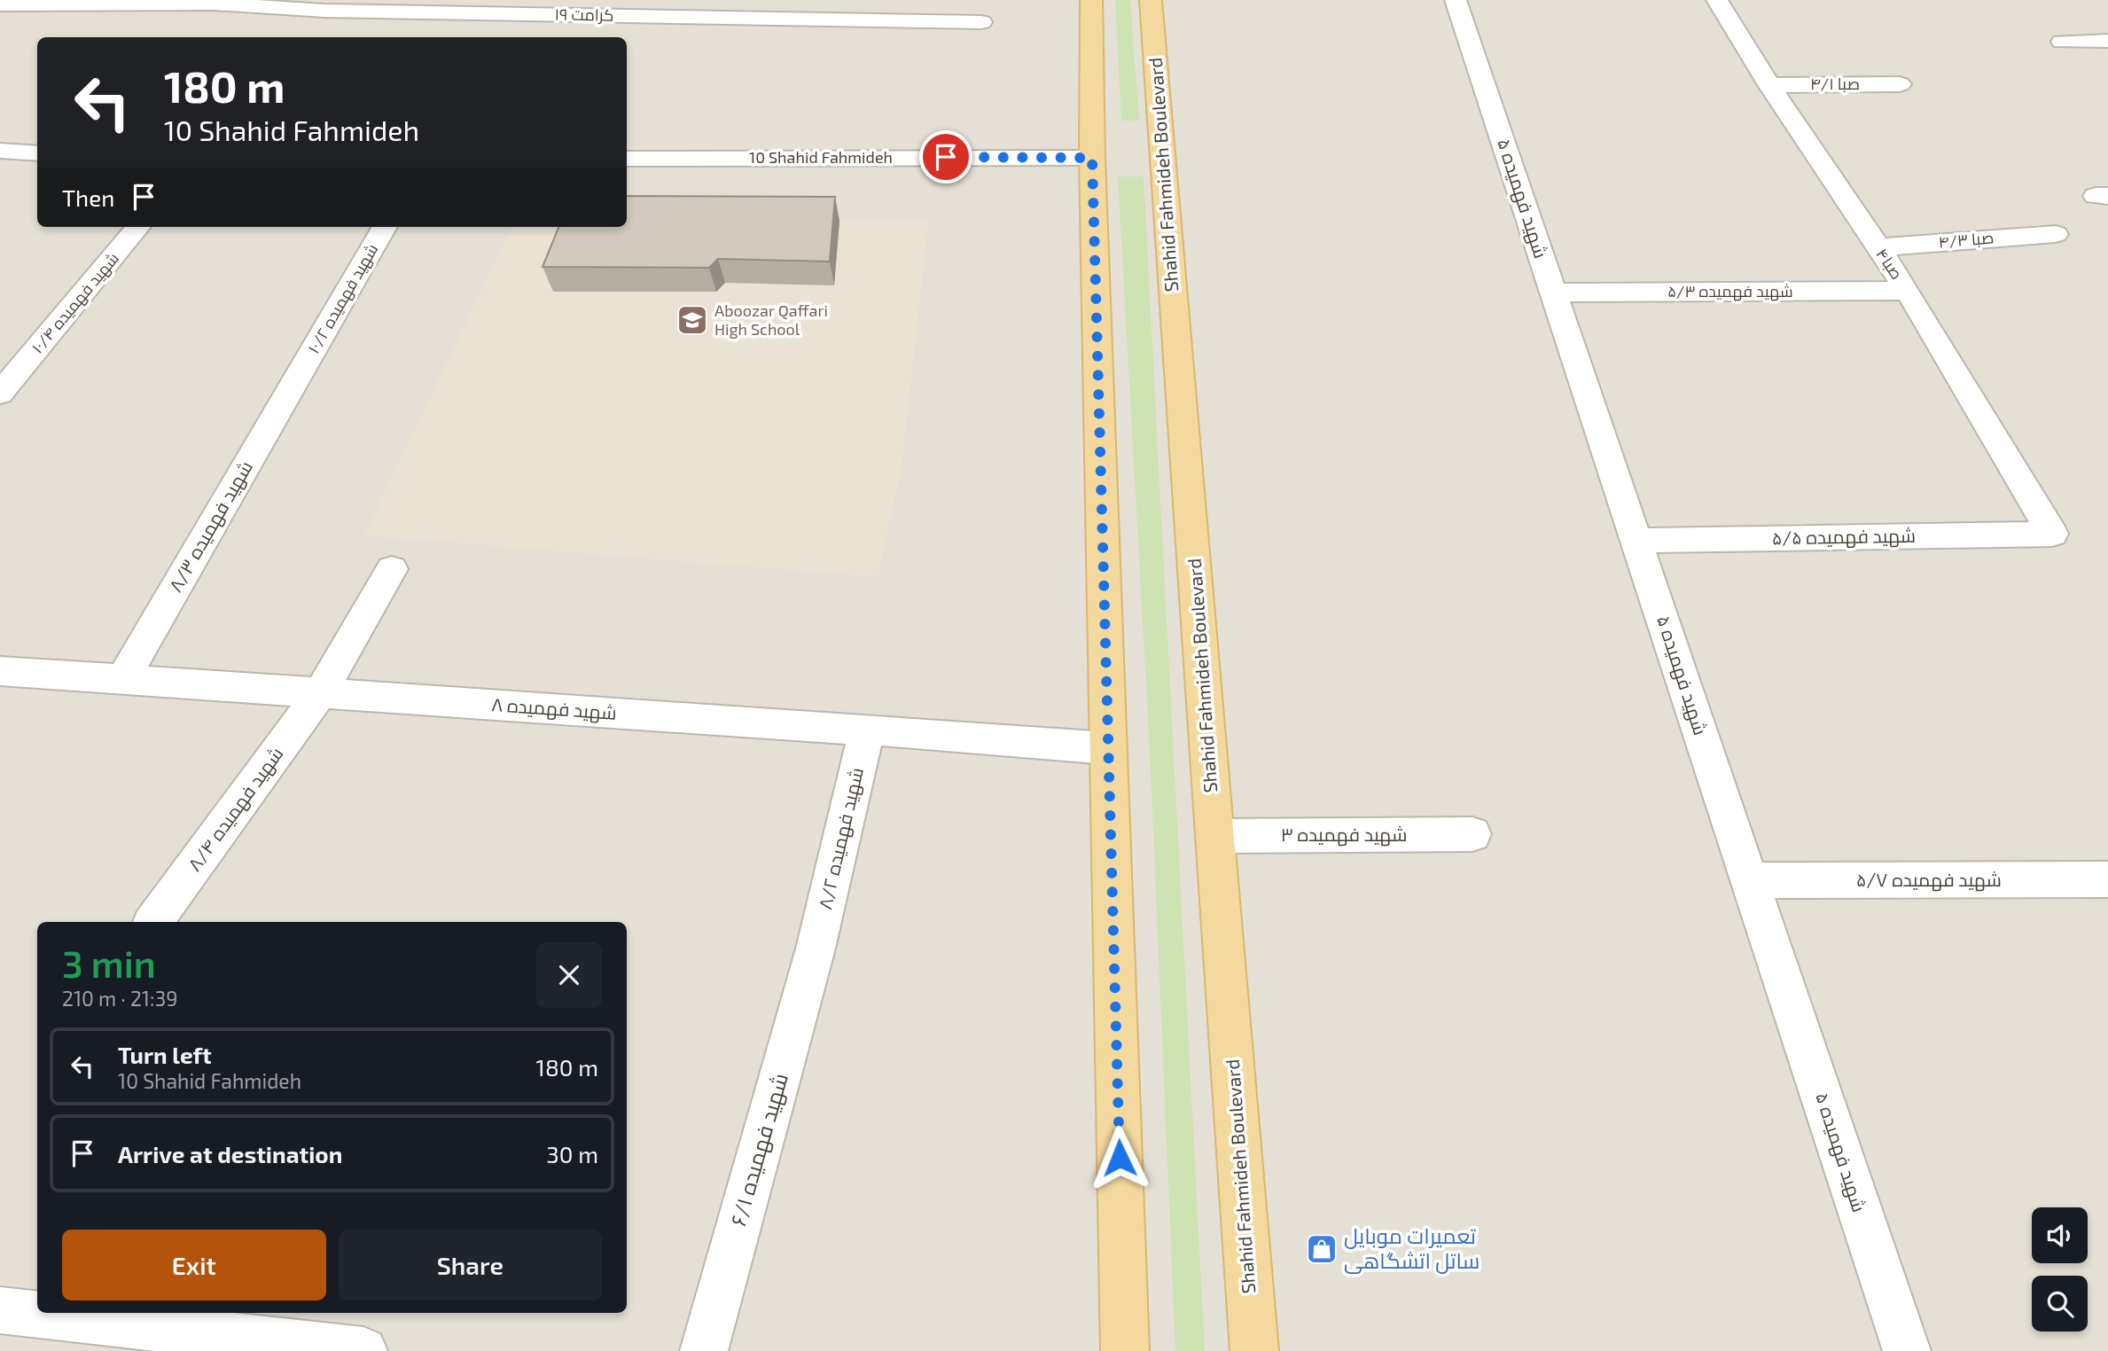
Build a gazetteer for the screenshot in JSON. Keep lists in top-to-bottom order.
{
  "streets": {
    "main road": ["Shahid Fahmideh Boulevard"],
    "street": [
      "کرامت ۱۹",
      "صبا ۴/۱",
      "10 Shahid Fahmideh",
      "شهید فهمیده ۵",
      "صبا ۴/۳",
      "صبا۴",
      "شهید فهمیده ۵/۳",
      "شهید فهمیده ۱۰/۲",
      "شهید فهمیده ۱۰/۴",
      "شهید فهمیده ۸/۳",
      "شهید فهمیده ۵/۵",
      "شهید فهمیده ۸",
      "شهید فهمیده ۸/۴",
      "شهید فهمیده ۳",
      "شهید فهمیده ۸/۲",
      "شهید فهمیده ۵/۷",
      "شهید فهمیده ۶/۱"
    ]
  },
  "crossings": [
    ["صبا ۴/۱", "صبا۴"],
    ["Shahid Fahmideh Boulevard", "شهید فهمیده ۳"],
    ["شهید فهمیده ۵", "شهید فهمیده ۵/۳"],
    ["شهید فهمیده ۵", "شهید فهمیده ۵/۵"],
    ["شهید فهمیده ۵", "شهید فهمیده ۵/۷"],
    ["صبا ۴/۳", "صبا۴"],
    ["صبا۴", "شهید فهمیده ۵/۳"],
    ["صبا۴", "شهید فهمیده ۵/۵"],
    ["شهید فهمیده ۱۰/۲", "شهید فهمیده ۸/۳"],
    ["شهید فهمیده ۸/۳", "شهید فهمیده ۸"],
    ["شهید فهمیده ۸", "شهید فهمیده ۸/۴"],
    ["شهید فهمیده ۸", "شهید فهمیده ۸/۲"],
    ["شهید فهمیده ۸/۲", "شهید فهمیده ۶/۱"]
  ],
  "places": {
    "school or university": ["Aboozar Qaffari High School"],
    "shop": ["تعمیرات موبایل ساتل اتشگاهی"]
  },
  "page": {
    "turn": ["180 m", "10 Shahid Fahmideh"],
    "then": "Then",
    "heading": ["3 min", "210 m · 21:39"],
    "list": [
      {
        "name": "Turn left",
        "note": "10 Shahid Fahmideh",
        "value": "180 m"
      },
      {
        "name": "Arrive at destination",
        "value": "30 m"
      }
    ],
    "buttons": ["Exit", "Share"]
  }
}
